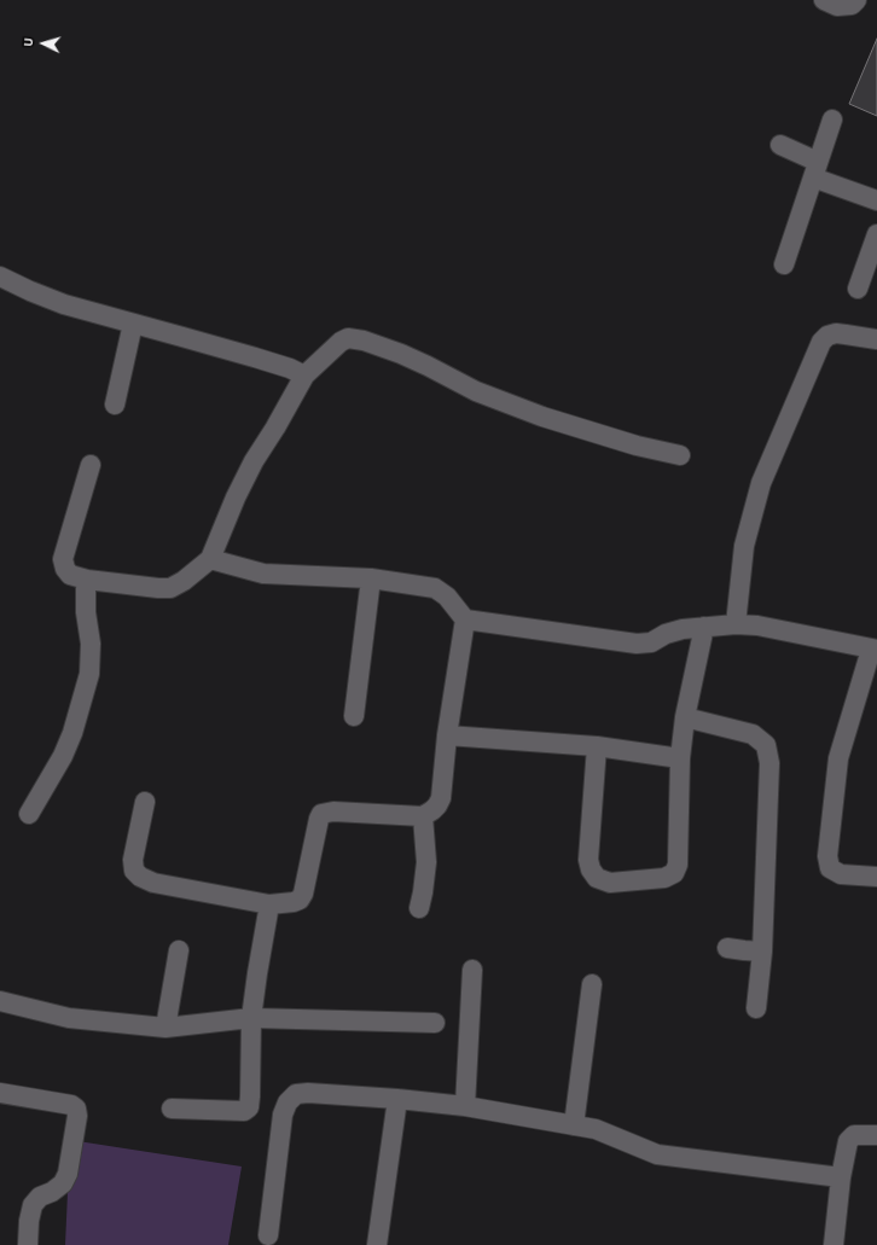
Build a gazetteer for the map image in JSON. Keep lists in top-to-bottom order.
{
  "north": "left"
}
